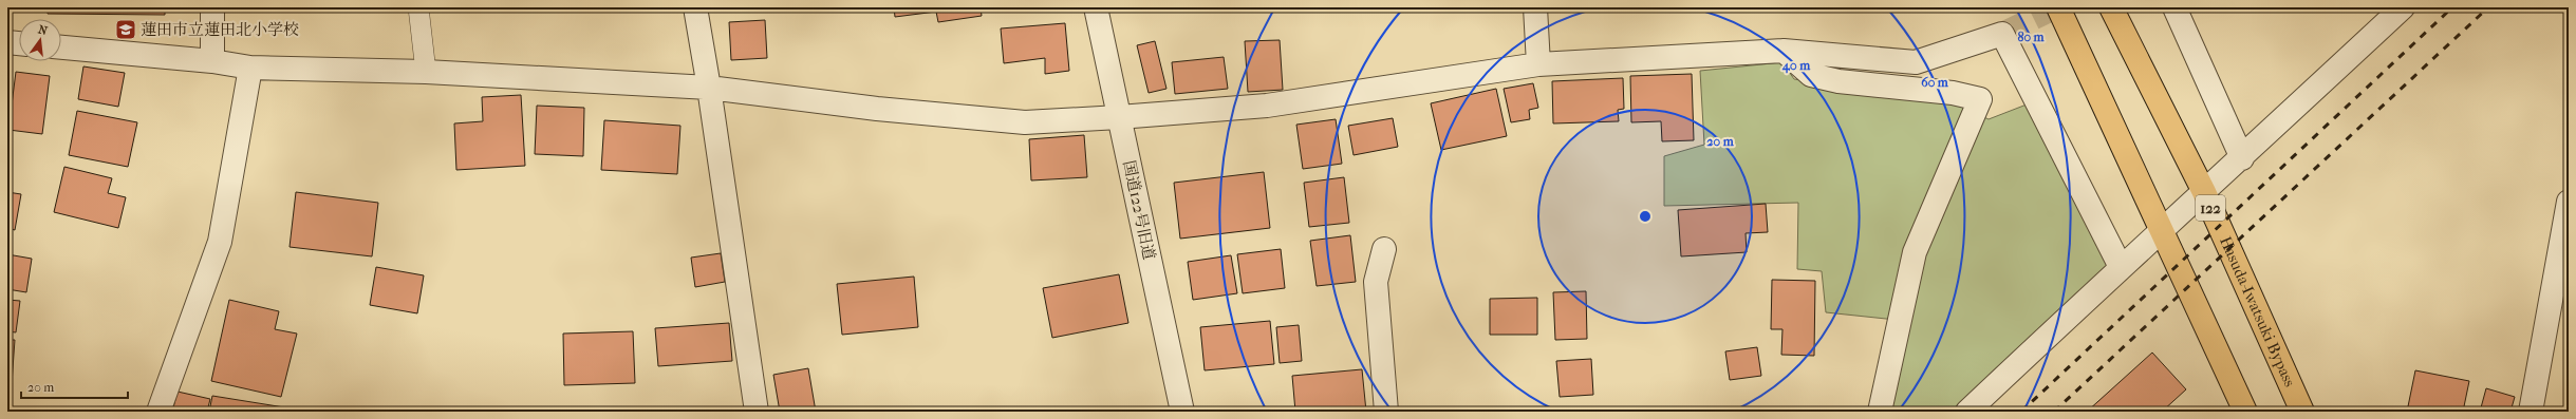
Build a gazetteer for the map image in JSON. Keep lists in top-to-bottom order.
{
  "streets": {
    "highway": ["122", "Hasuda-Iwatsuki Bypass"],
    "street": ["国道122号旧道"]
  },
  "places": {
    "school or university": ["蓮田市立蓮田北小学校"]
  },
  "scale_bar": "20 m",
  "north": "top",
  "rings": [
    "80 m",
    "40 m",
    "60 m",
    "20 m"
  ]
}
